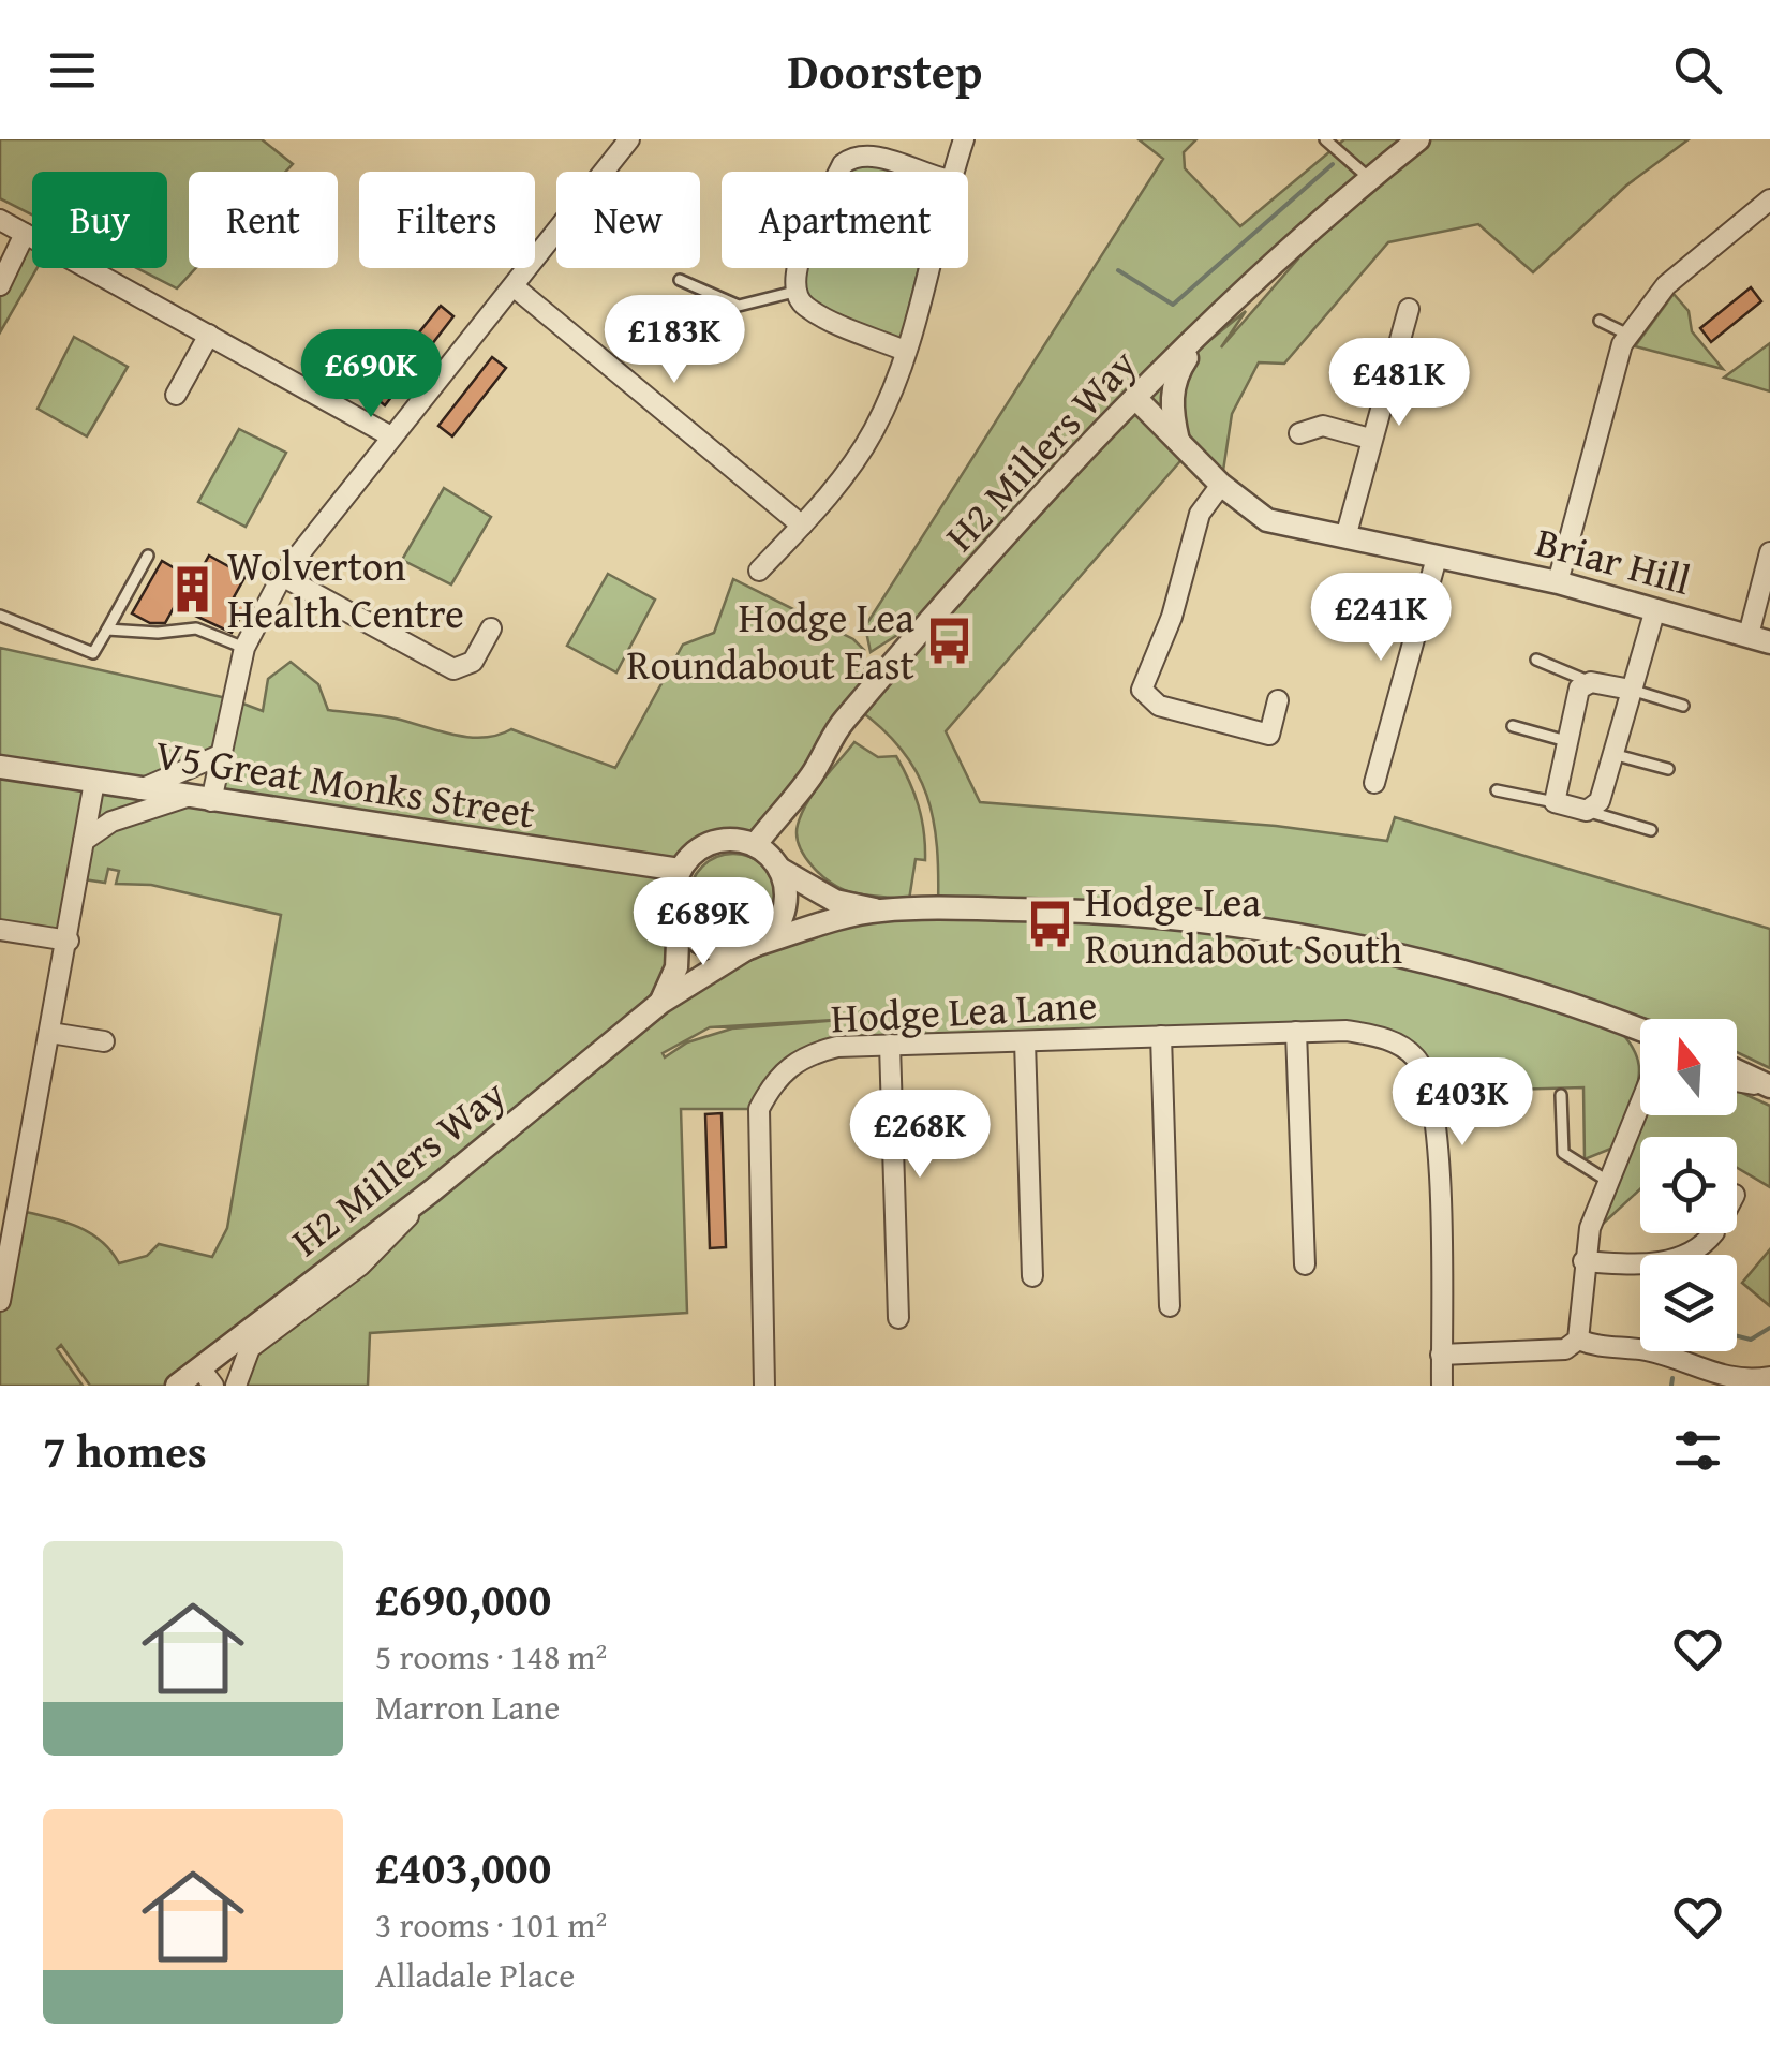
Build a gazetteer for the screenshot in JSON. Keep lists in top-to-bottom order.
{
  "streets": {
    "street": [
      "H2 Millers Way",
      "Briar Hill",
      "V5 Great Monks Street",
      "Hodge Lea Lane"
    ]
  },
  "crossings": [
    ["H2 Millers Way", "Briar Hill"],
    ["H2 Millers Way", "V5 Great Monks Street"]
  ],
  "places": {
    "building": ["Wolverton Health Centre"],
    "bus stop": ["Hodge Lea Roundabout East", "Hodge Lea Roundabout South"]
  },
  "north": "top",
  "page": {
    "header": "Doorstep",
    "chip": [
      "Buy",
      "Rent",
      "Filters",
      "New",
      "Apartment"
    ],
    "price": [
      "£183K",
      "£690K",
      "£481K",
      "£241K",
      "£689K",
      "£403K",
      "£268K"
    ],
    "heading": "7 homes",
    "list": [
      {
        "name": "£690,000",
        "note": "5 rooms · 148 m² · Marron Lane"
      },
      {
        "name": "£403,000",
        "note": "3 rooms · 101 m² · Alladale Place"
      }
    ]
  }
}
